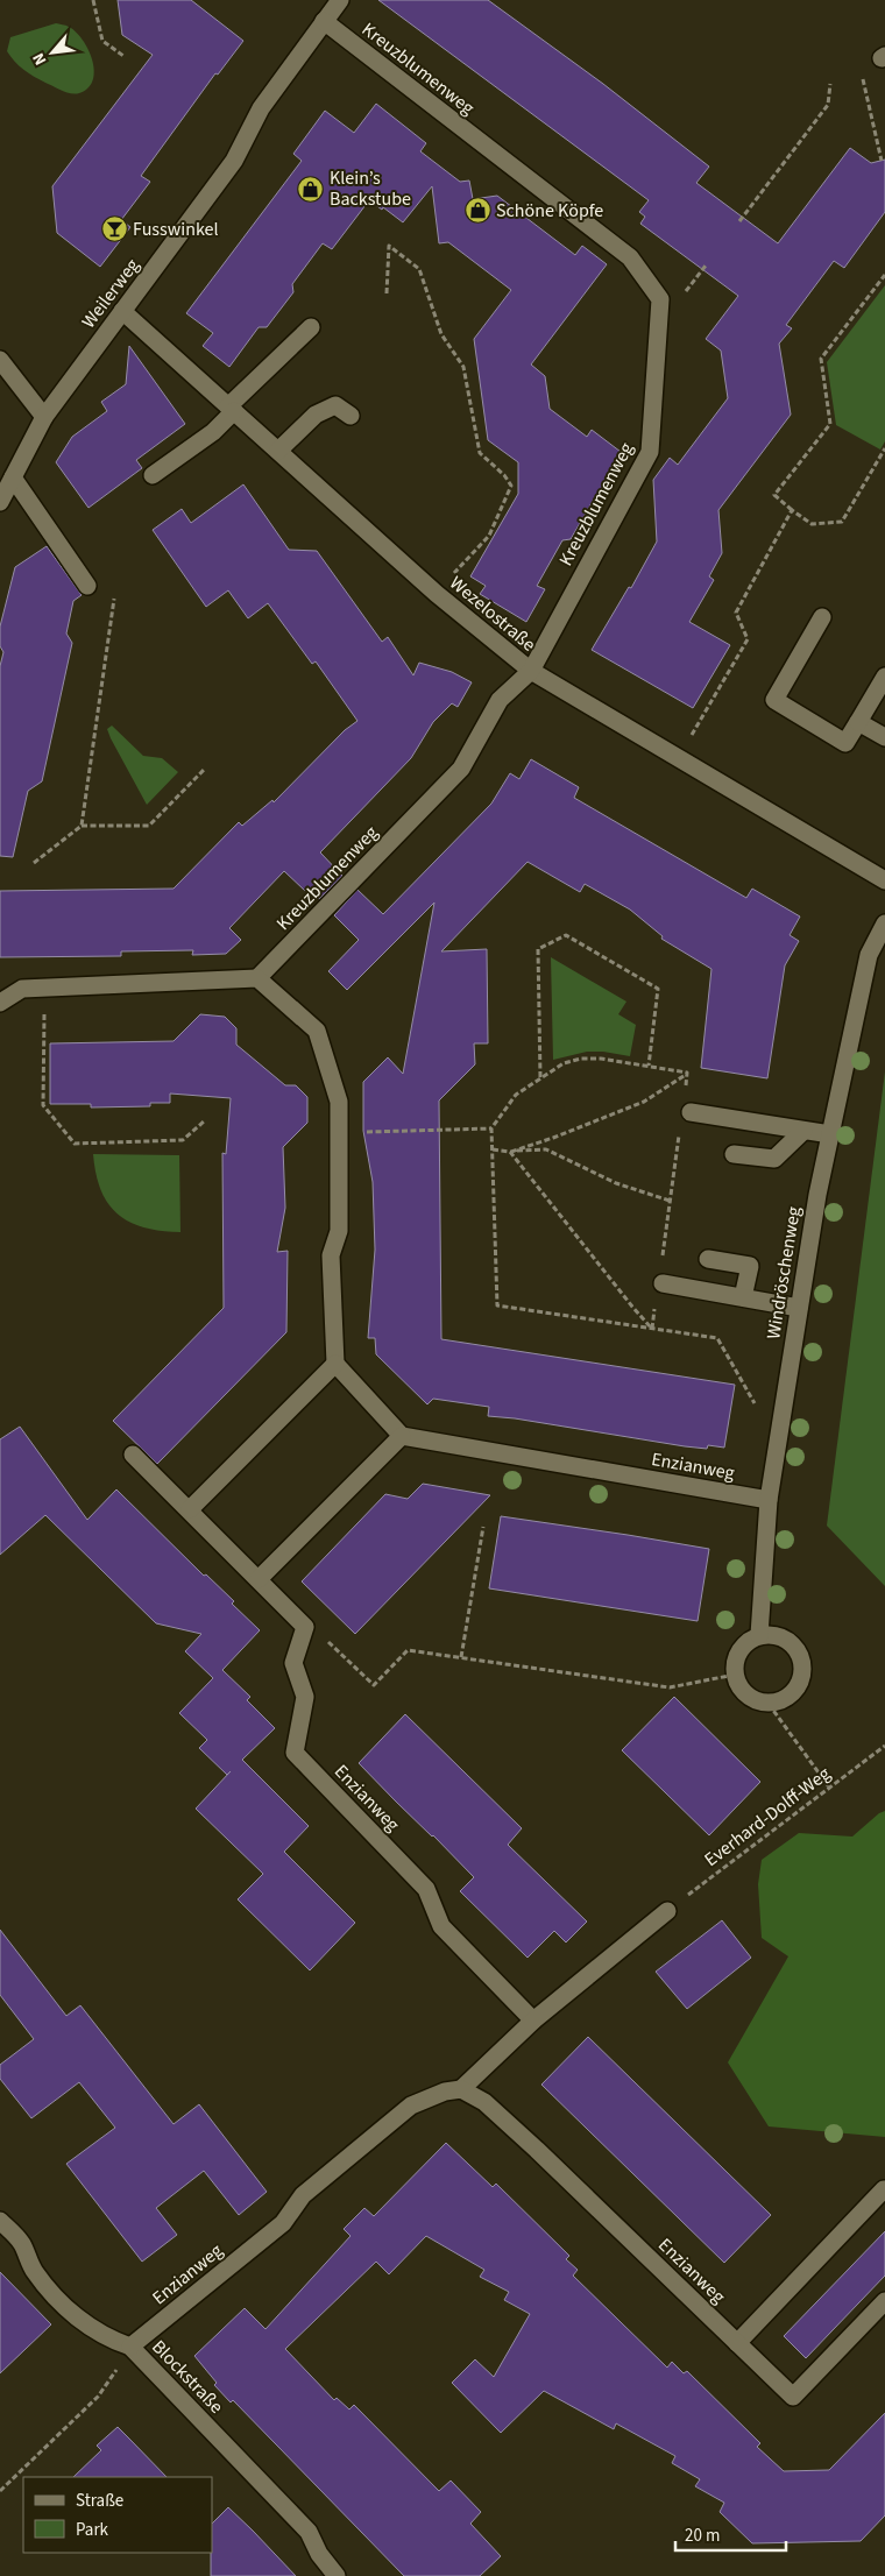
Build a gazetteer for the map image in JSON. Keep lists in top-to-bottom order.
{
  "streets": {
    "street": [
      "Kreuzblumenweg",
      "Weilerweg",
      "Wezelostraße",
      "Windröschenweg",
      "Enzianweg",
      "Blockstraße"
    ],
    "path": ["Everhard-Dolff-Weg"]
  },
  "crossings": [
    ["Kreuzblumenweg", "Weilerweg"],
    ["Kreuzblumenweg", "Wezelostraße"],
    ["Weilerweg", "Wezelostraße"],
    ["Windröschenweg", "Enzianweg"],
    ["Enzianweg", "Everhard-Dolff-Weg"],
    ["Enzianweg", "Blockstraße"]
  ],
  "places": {
    "shop": ["Klein’s Backstube", "Schöne Köpfe"],
    "bar": ["Fusswinkel"]
  },
  "legend": ["Straße", "Park"],
  "scale_bar": "20 m",
  "north": "bottom left"
}
